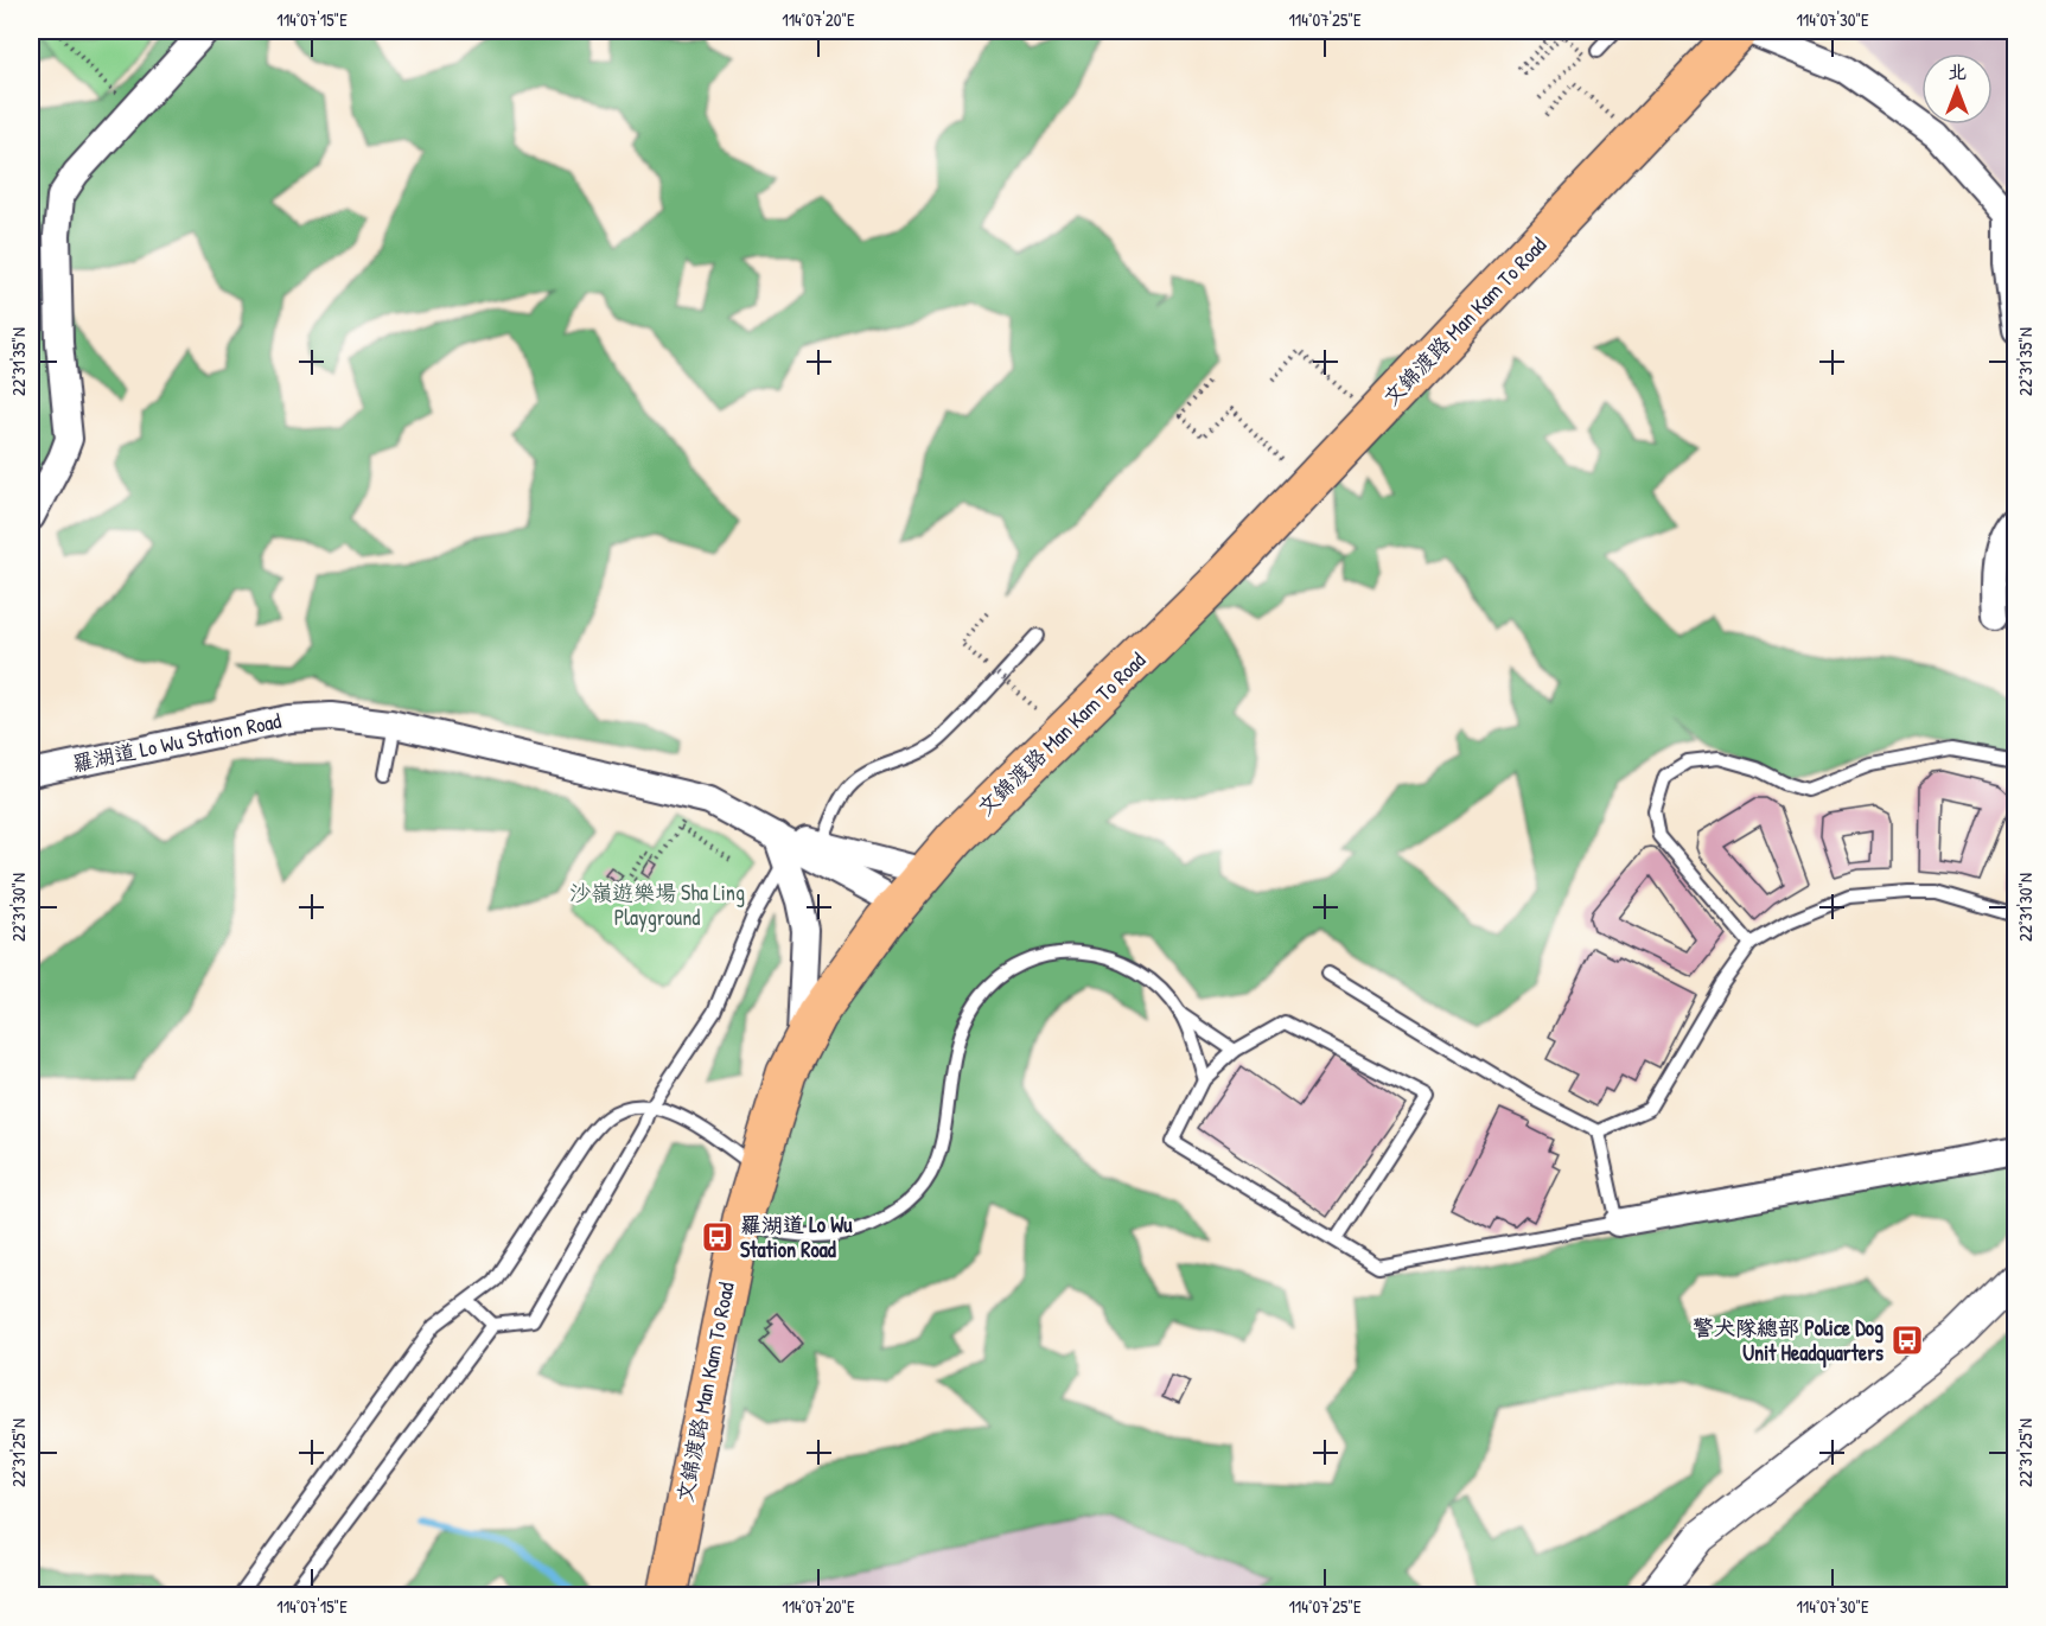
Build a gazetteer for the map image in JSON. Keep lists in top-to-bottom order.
{
  "streets": {
    "main road": ["文錦渡路 Man Kam To Road"],
    "street": ["羅湖道 Lo Wu Station Road"]
  },
  "crossings": [
    ["文錦渡路 Man Kam To Road", "羅湖道 Lo Wu Station Road"]
  ],
  "parks": ["沙嶺遊樂場 Sha Ling Playground"],
  "places": {
    "bus stop": ["羅湖道 Lo Wu Station Road", "警犬隊總部 Police Dog Unit Headquarters"]
  },
  "north": "top",
  "coordinates": [
    "114°07'15\"E",
    "114°07'20\"E",
    "114°07'25\"E",
    "114°07'30\"E",
    "22°31'35\"N",
    "22°31'30\"N",
    "22°31'25\"N"
  ]
}
